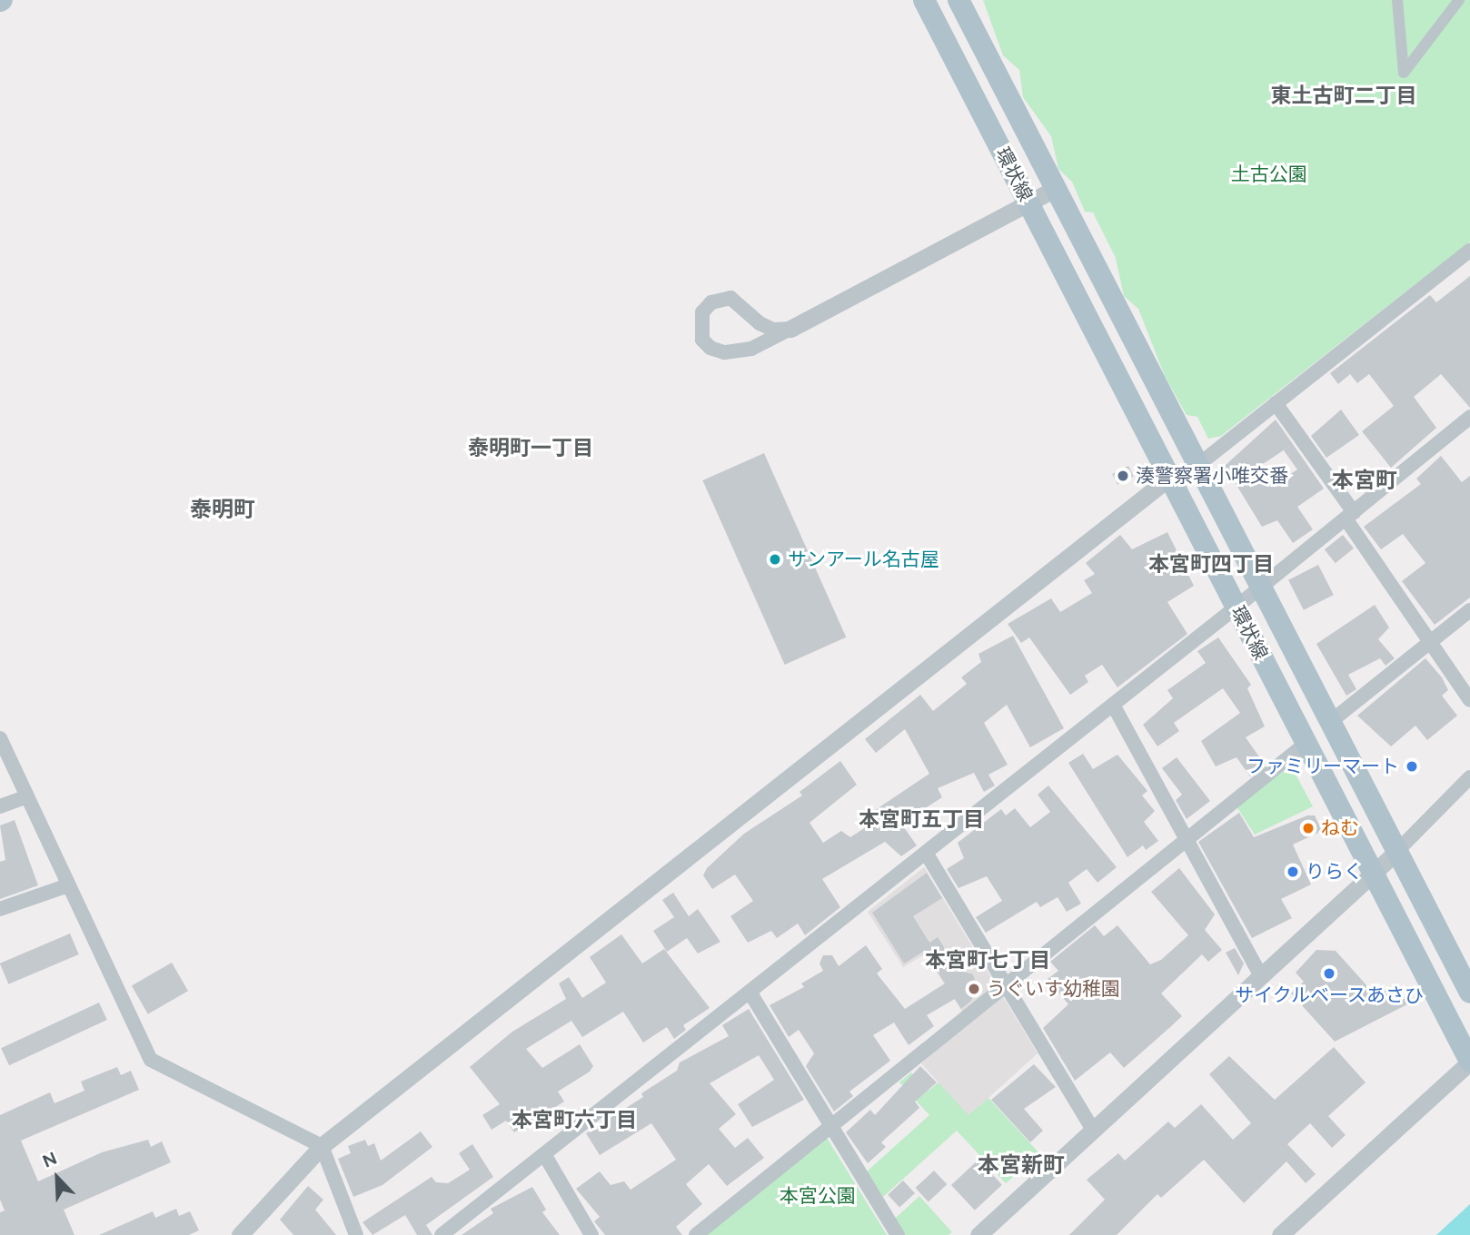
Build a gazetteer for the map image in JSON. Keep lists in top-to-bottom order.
{
  "streets": {
    "main road": ["環状線"]
  },
  "districts": [
    "東土古町二丁目",
    "泰明町一丁目",
    "本宮町",
    "泰明町",
    "本宮町四丁目",
    "本宮町五丁目",
    "本宮町七丁目",
    "本宮町六丁目",
    "本宮新町"
  ],
  "parks": ["土古公園", "本宮公園"],
  "places": [
    "湊警察署小唯交番",
    "サンアール名古屋",
    "ファミリーマート",
    "ねむ",
    "りらく",
    "サイクルベースあさひ",
    "うぐいす幼稚園"
  ],
  "north": "top left"
}
